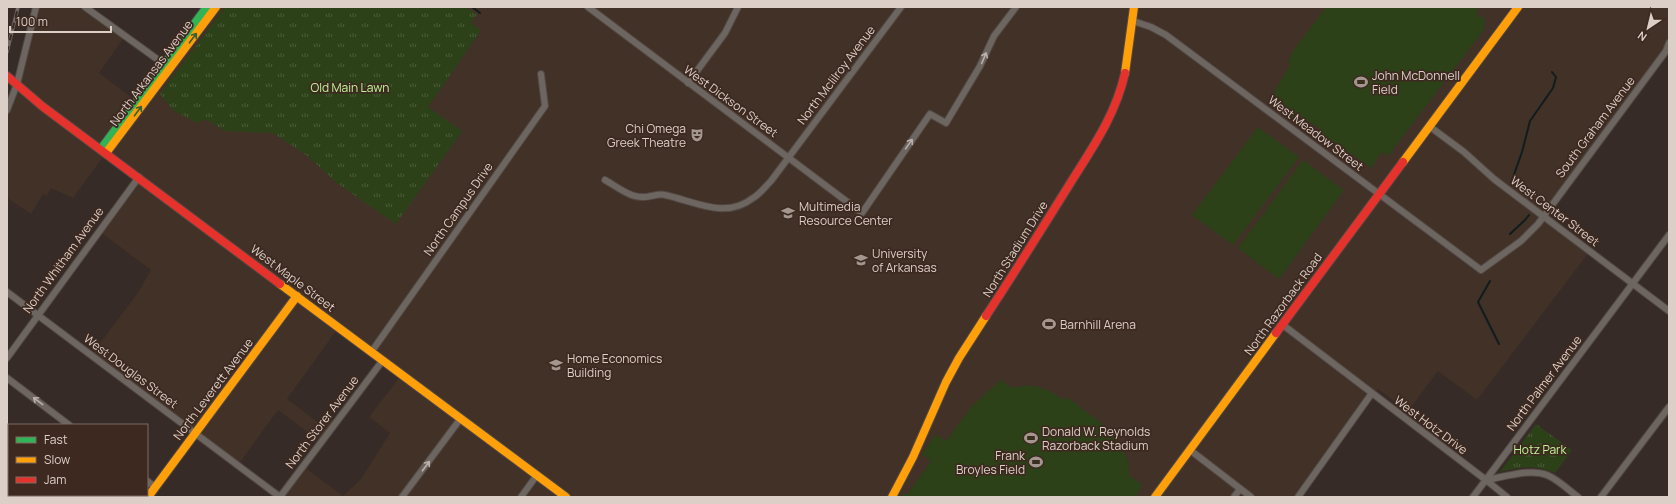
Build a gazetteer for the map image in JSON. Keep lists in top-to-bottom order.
{
  "streets": {
    "street": [
      "North Arkansas Avenue",
      "North McIilroy Avenue",
      "West Dickson Street",
      "South Graham Avenue",
      "West Meadow Street",
      "North Campus Drive",
      "West Center Street",
      "North Stadium Drive",
      "North Whitham Avenue",
      "West Maple Street",
      "North Razorback Road",
      "West Douglas Street",
      "North Palmer Avenue",
      "North Leverett Avenue",
      "North Storer Avenue",
      "West Hotz Drive"
    ]
  },
  "crossings": [
    ["North Arkansas Avenue", "West Maple Street"],
    ["North McIilroy Avenue", "West Dickson Street"],
    ["South Graham Avenue", "West Meadow Street"],
    ["South Graham Avenue", "West Center Street"],
    ["West Meadow Street", "North Stadium Drive"],
    ["West Meadow Street", "North Razorback Road"],
    ["North Campus Drive", "West Maple Street"],
    ["West Center Street", "North Razorback Road"],
    ["West Center Street", "North Palmer Avenue"],
    ["North Whitham Avenue", "West Maple Street"],
    ["North Whitham Avenue", "West Douglas Street"],
    ["West Maple Street", "North Leverett Avenue"],
    ["West Maple Street", "North Storer Avenue"],
    ["North Razorback Road", "West Hotz Drive"],
    ["West Douglas Street", "North Leverett Avenue"],
    ["West Douglas Street", "North Storer Avenue"],
    ["North Palmer Avenue", "West Hotz Drive"]
  ],
  "parks": ["Old Main Lawn", "Hotz Park"],
  "places": {
    "sports": [
      "John McDonnell Field",
      "Barnhill Arena",
      "Donald W. Reynolds Razorback Stadium",
      "Frank Broyles Field"
    ],
    "theatre": ["Chi Omega Greek Theatre"],
    "school or university": ["Multimedia Resource Center", "University of Arkansas", "Home Economics Building"]
  },
  "legend": ["Fast", "Slow", "Jam"],
  "scale_bar": "100 m",
  "north": "bottom left"
}
